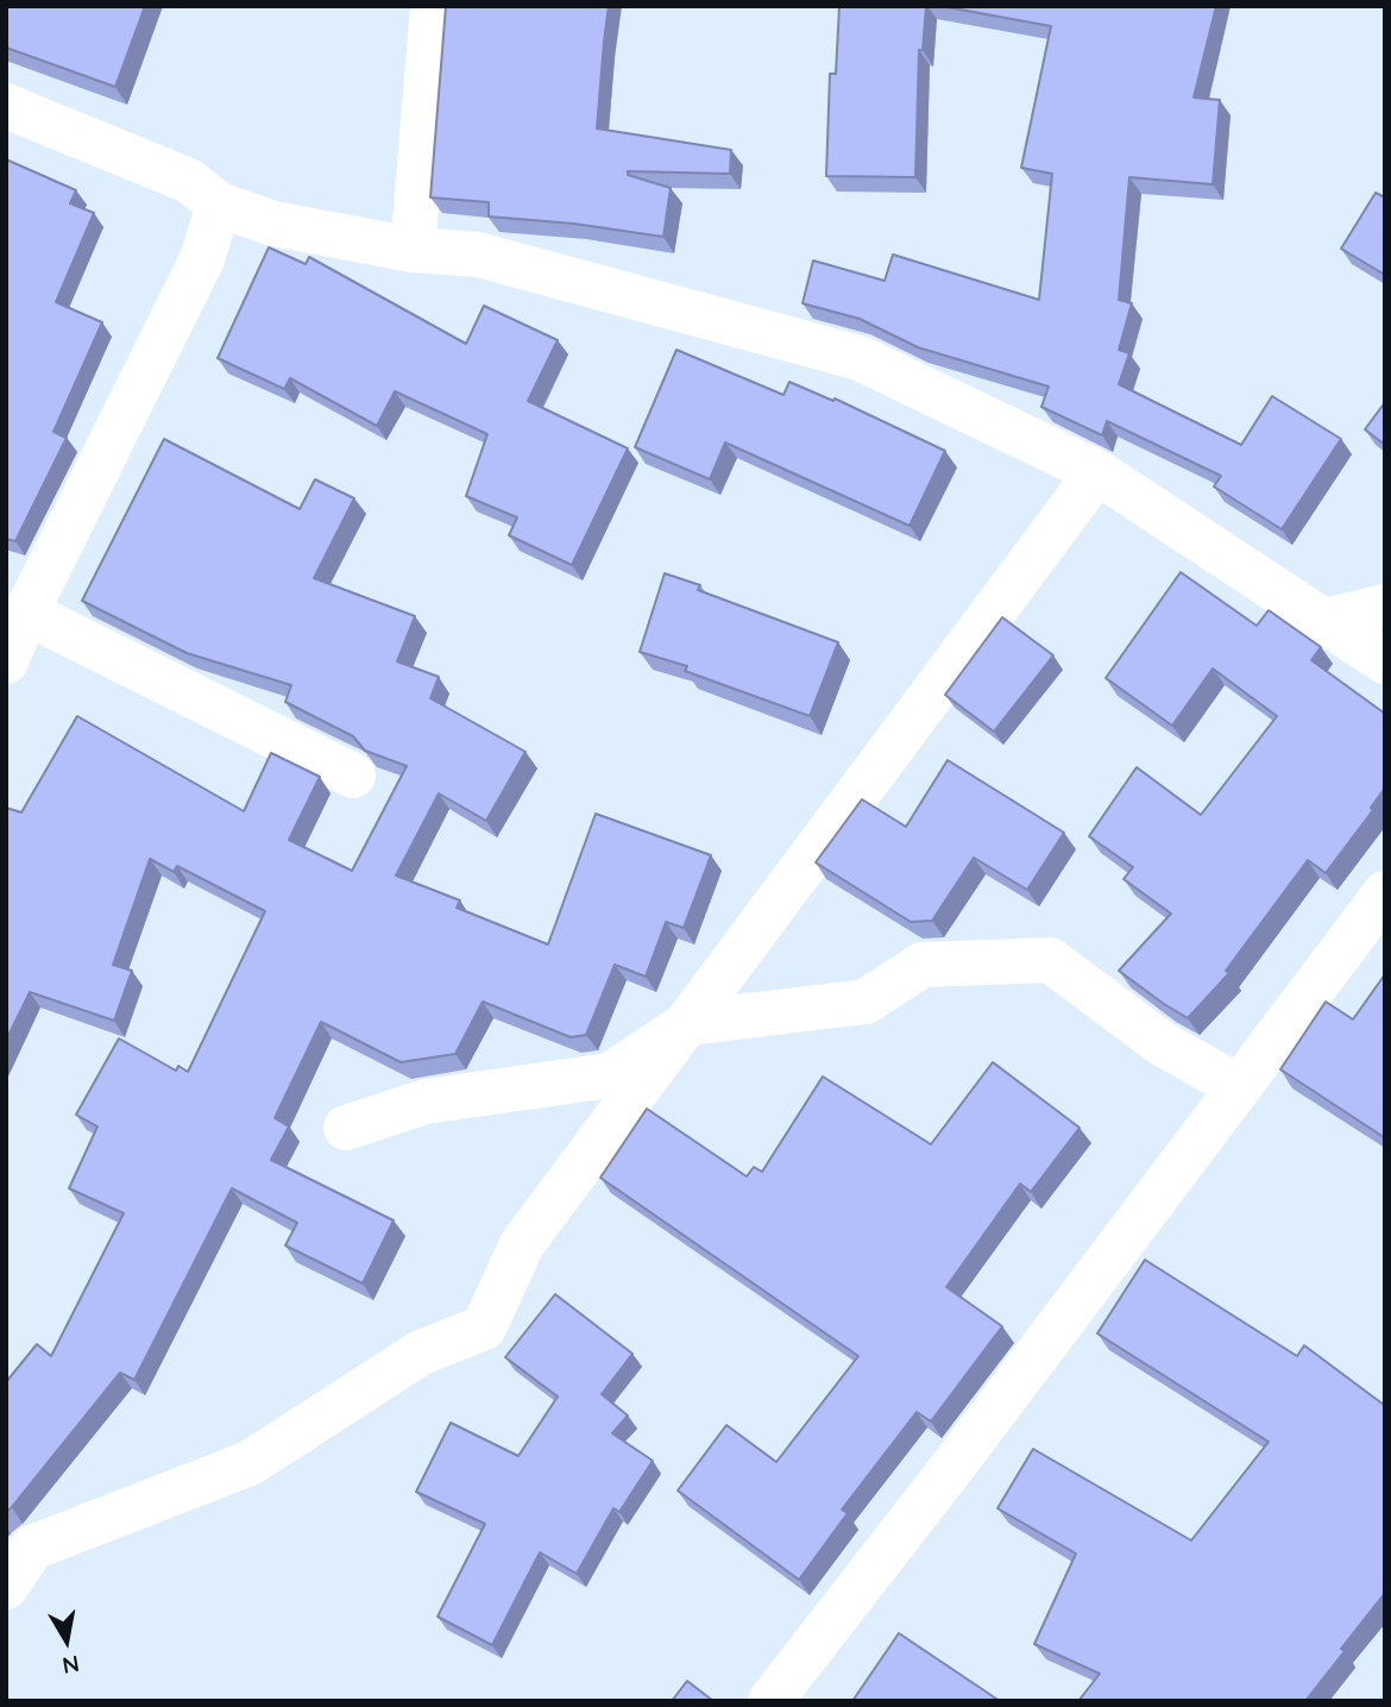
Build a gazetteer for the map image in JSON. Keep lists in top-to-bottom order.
{
  "north": "bottom"
}
